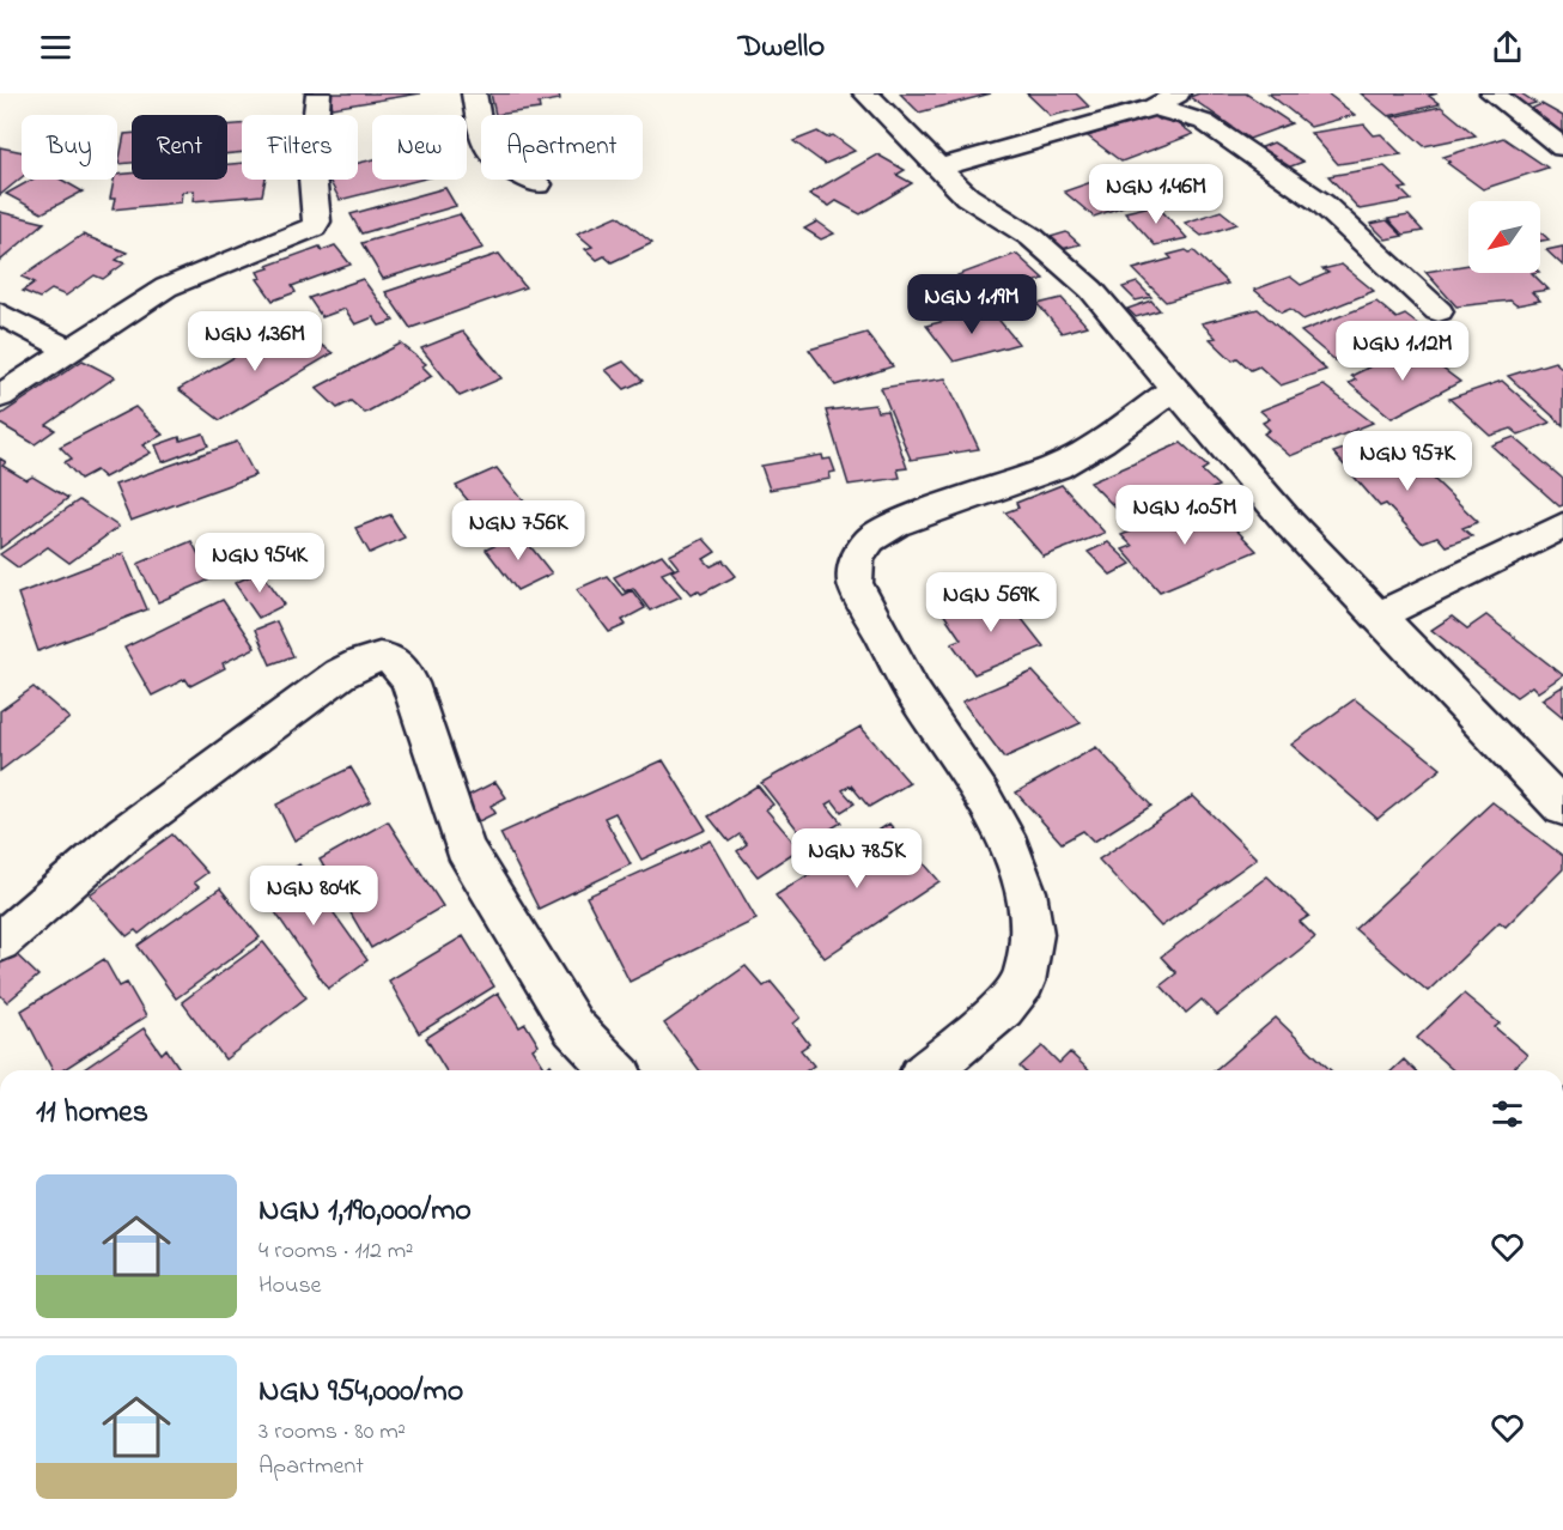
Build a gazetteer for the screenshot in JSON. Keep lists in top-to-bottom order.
{
  "north": "bottom left",
  "page": {
    "header": "Dwello",
    "chip": [
      "Buy",
      "Rent",
      "Filters",
      "New",
      "Apartment"
    ],
    "price": [
      "NGN 1.46M",
      "NGN 1.19M",
      "NGN 1.36M",
      "NGN 1.12M",
      "NGN 957K",
      "NGN 1.05M",
      "NGN 756K",
      "NGN 954K",
      "NGN 569K",
      "NGN 785K",
      "NGN 804K"
    ],
    "heading": "11 homes",
    "list": [
      {
        "name": "NGN 1,190,000/mo",
        "note": "4 rooms · 112 m² · House"
      },
      {
        "name": "NGN 954,000/mo",
        "note": "3 rooms · 80 m² · Apartment"
      }
    ]
  }
}
